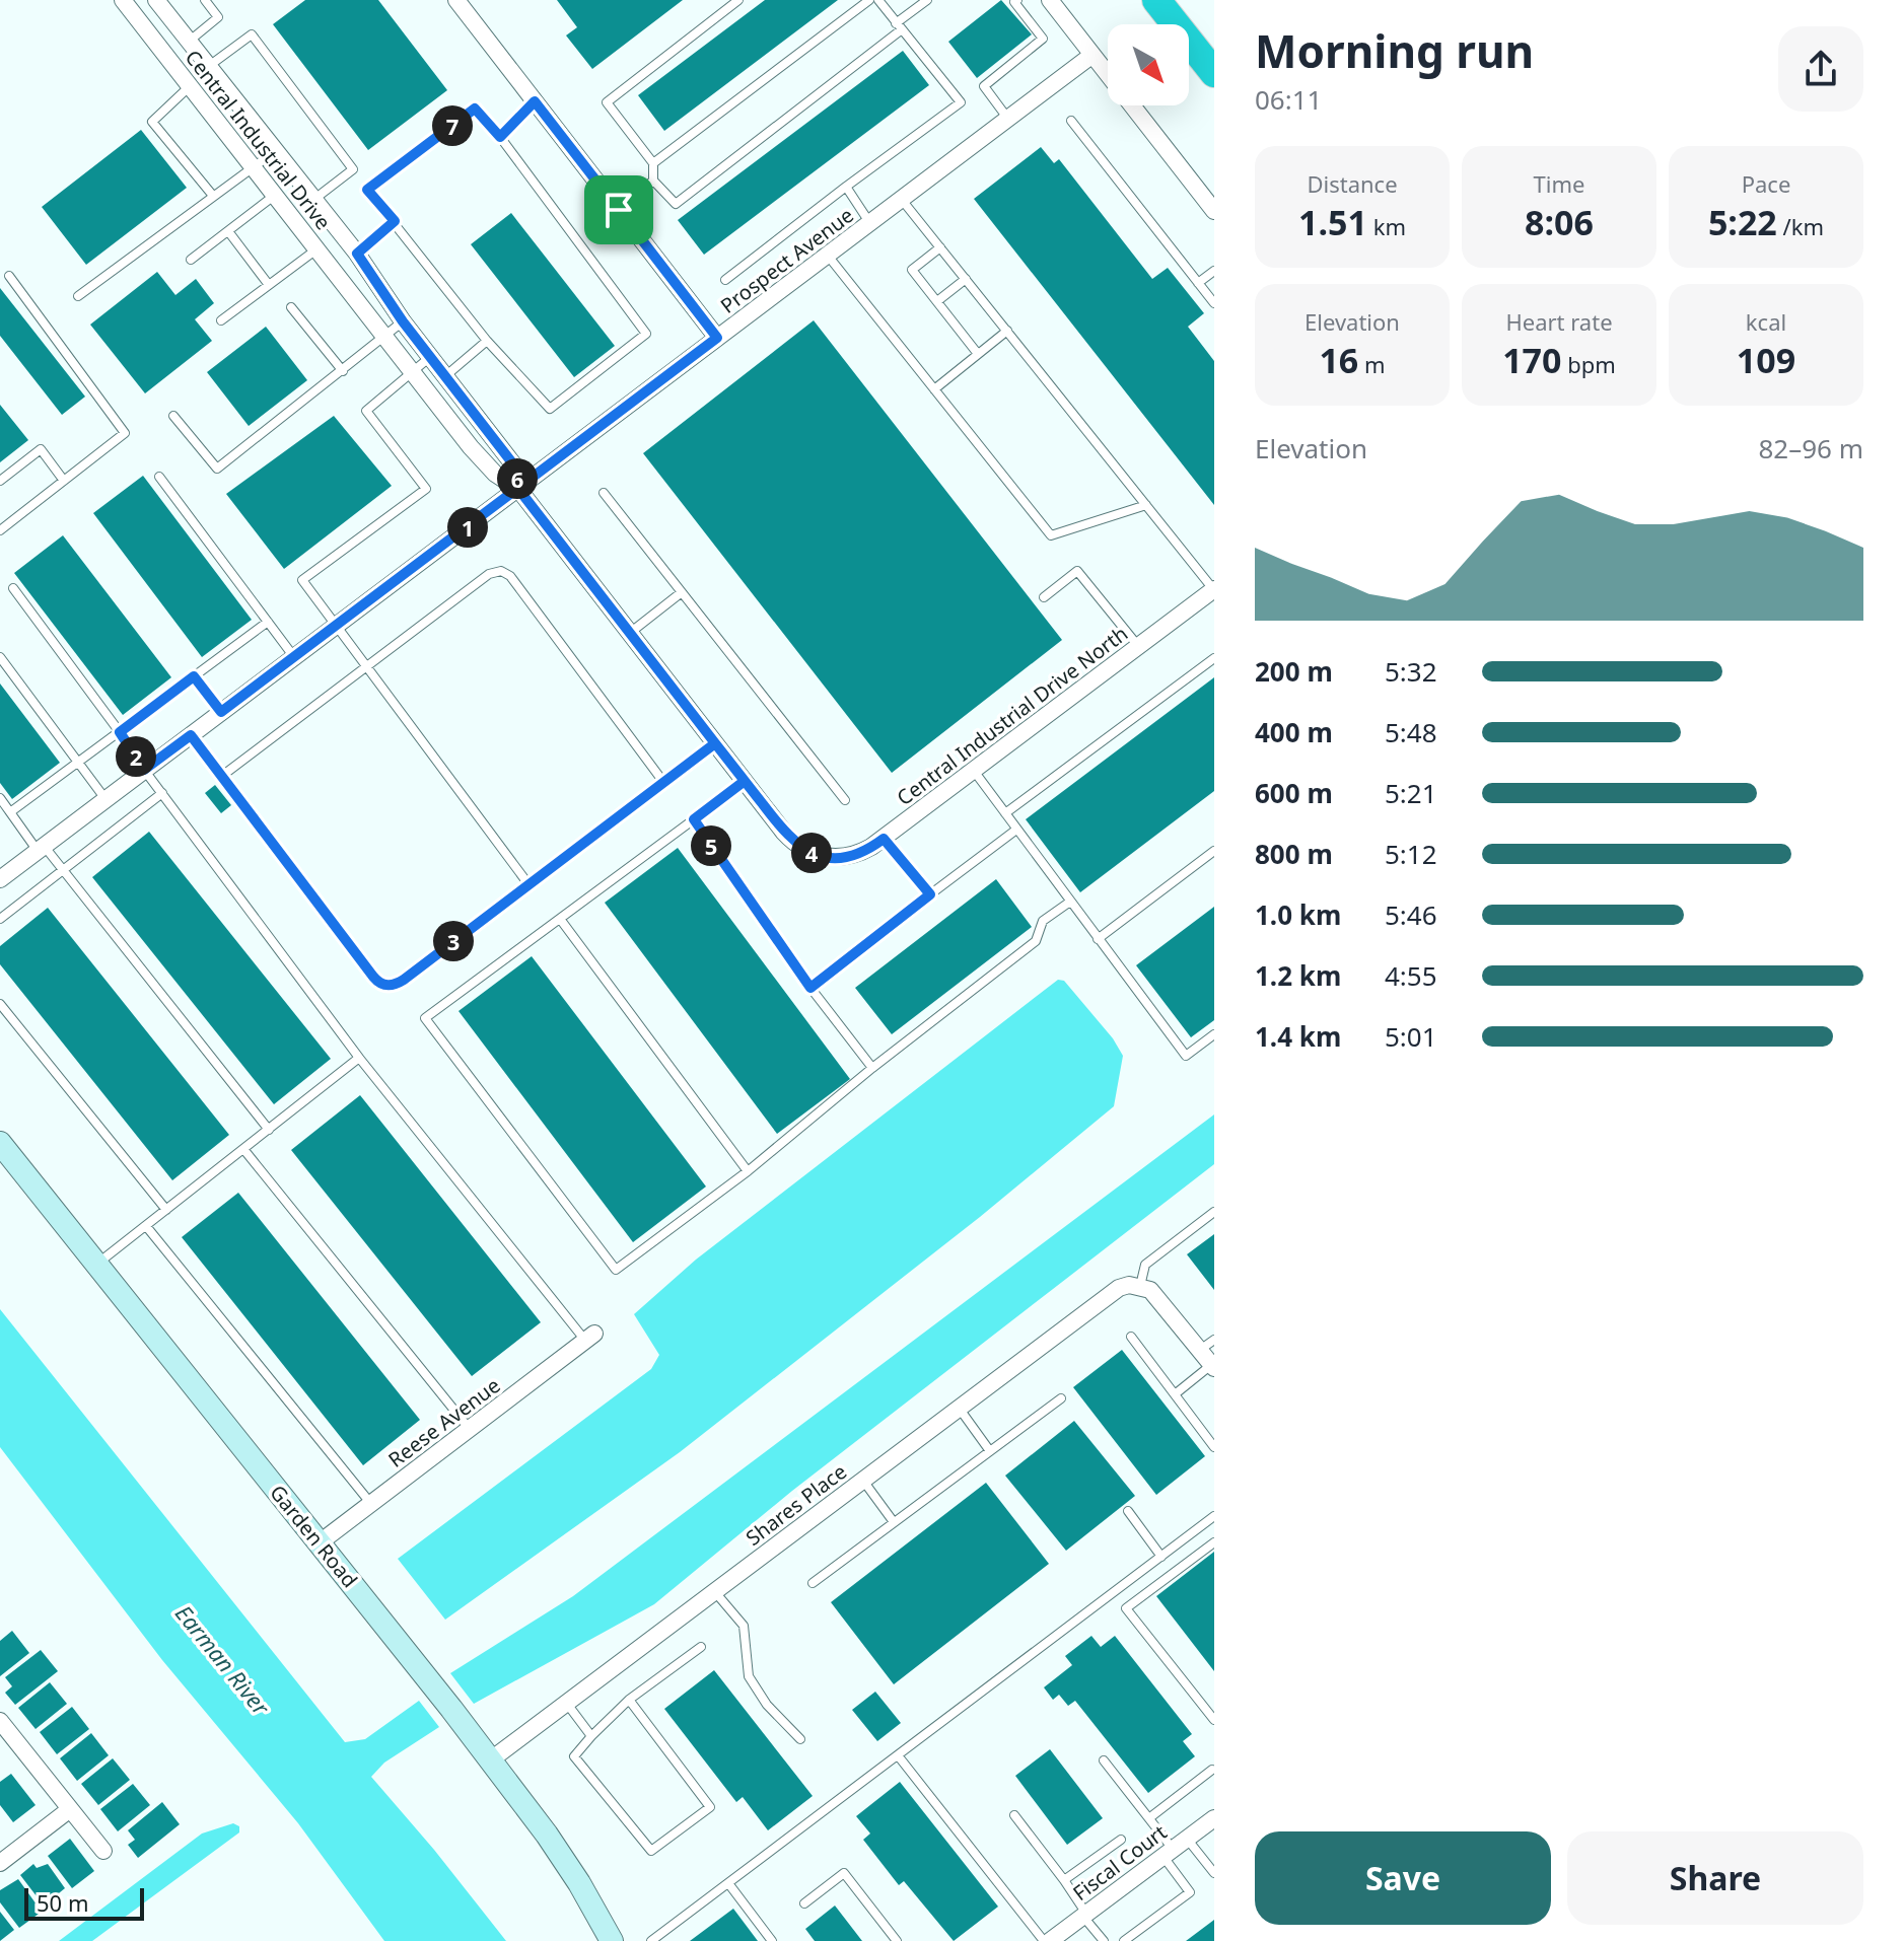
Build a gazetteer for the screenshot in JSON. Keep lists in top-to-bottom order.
{
  "streets": {
    "street": [
      "Central Industrial Drive",
      "Prospect Avenue",
      "Central Industrial Drive North",
      "Reese Avenue",
      "Shares Place",
      "Garden Road",
      "Fiscal Court"
    ]
  },
  "crossings": [
    ["Central Industrial Drive", "Prospect Avenue"],
    ["Central Industrial Drive", "Central Industrial Drive North"],
    ["Reese Avenue", "Garden Road"],
    ["Shares Place", "Garden Road"]
  ],
  "water": ["Earman River"],
  "scale_bar": "50 m",
  "north": "bottom right",
  "page": {
    "heading": ["Morning run", "06:11"],
    "pins": [
      "7",
      "6",
      "1",
      "2",
      "5",
      "4",
      "3"
    ],
    "stats": [
      ["Distance", "1.51 km"],
      ["Time", "8:06"],
      ["Pace", "5:22 /km"],
      ["Elevation", "16 m"],
      ["Heart rate", "170 bpm"],
      ["kcal", "109"]
    ],
    "chart": ["Elevation", "82–96 m"],
    "list": [
      {
        "name": "200 m",
        "note": "5:32"
      },
      {
        "name": "400 m",
        "note": "5:48"
      },
      {
        "name": "600 m",
        "note": "5:21"
      },
      {
        "name": "800 m",
        "note": "5:12"
      },
      {
        "name": "1.0 km",
        "note": "5:46"
      },
      {
        "name": "1.2 km",
        "note": "4:55"
      },
      {
        "name": "1.4 km",
        "note": "5:01"
      }
    ],
    "buttons": ["Save", "Share"],
    "scale": "50 m"
  }
}
